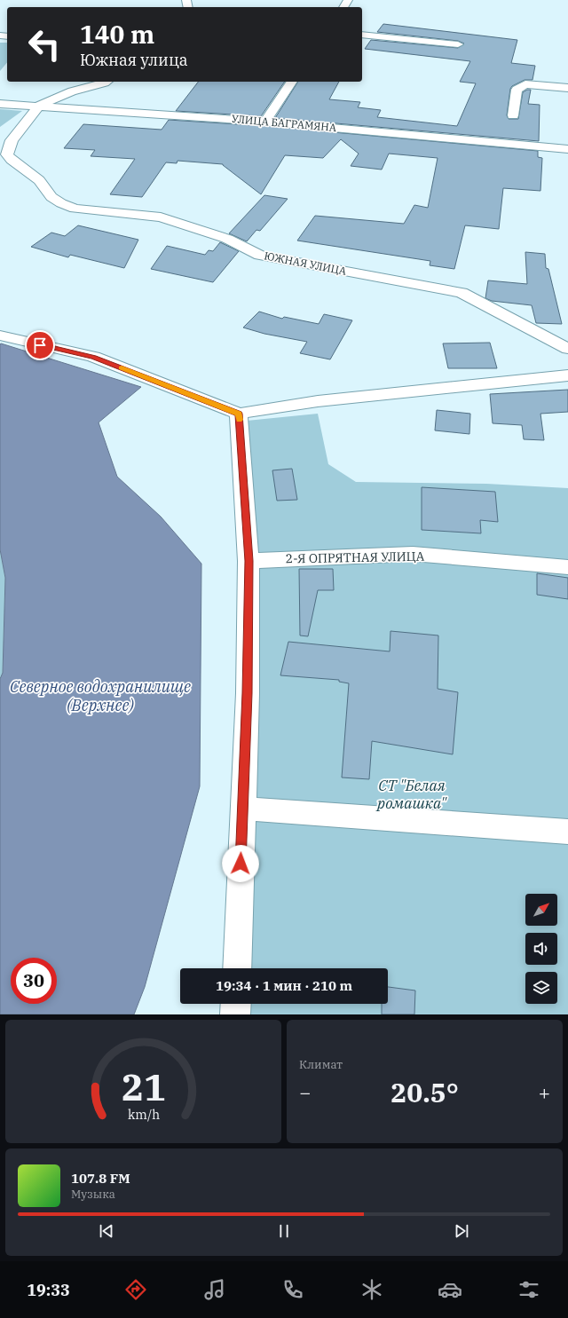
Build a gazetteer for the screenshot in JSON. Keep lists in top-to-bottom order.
{
  "streets": {
    "street": ["УЛИЦА БАГРАМЯНА", "ЮЖНАЯ УЛИЦА", "2-Я ОПРЯТНАЯ УЛИЦА"]
  },
  "crossings": [
    ["УЛИЦА БАГРАМЯНА", "ЮЖНАЯ УЛИЦА"]
  ],
  "water": ["Северное водохранилище (Верхнее)"],
  "parks": ["СТ \"Белая ромашка\""],
  "north": "top right",
  "page": {
    "turn": ["140 m", "Южная улица"],
    "limit": "30",
    "trip": "19:34 · 1 мин · 210 m",
    "tile": "Климат",
    "heat": ["−", "20.5°", "+"],
    "song": ["107.8 FM", "Музыка"],
    "tabs": "19:33",
    "gauge": ["21", "km/h"]
  }
}
